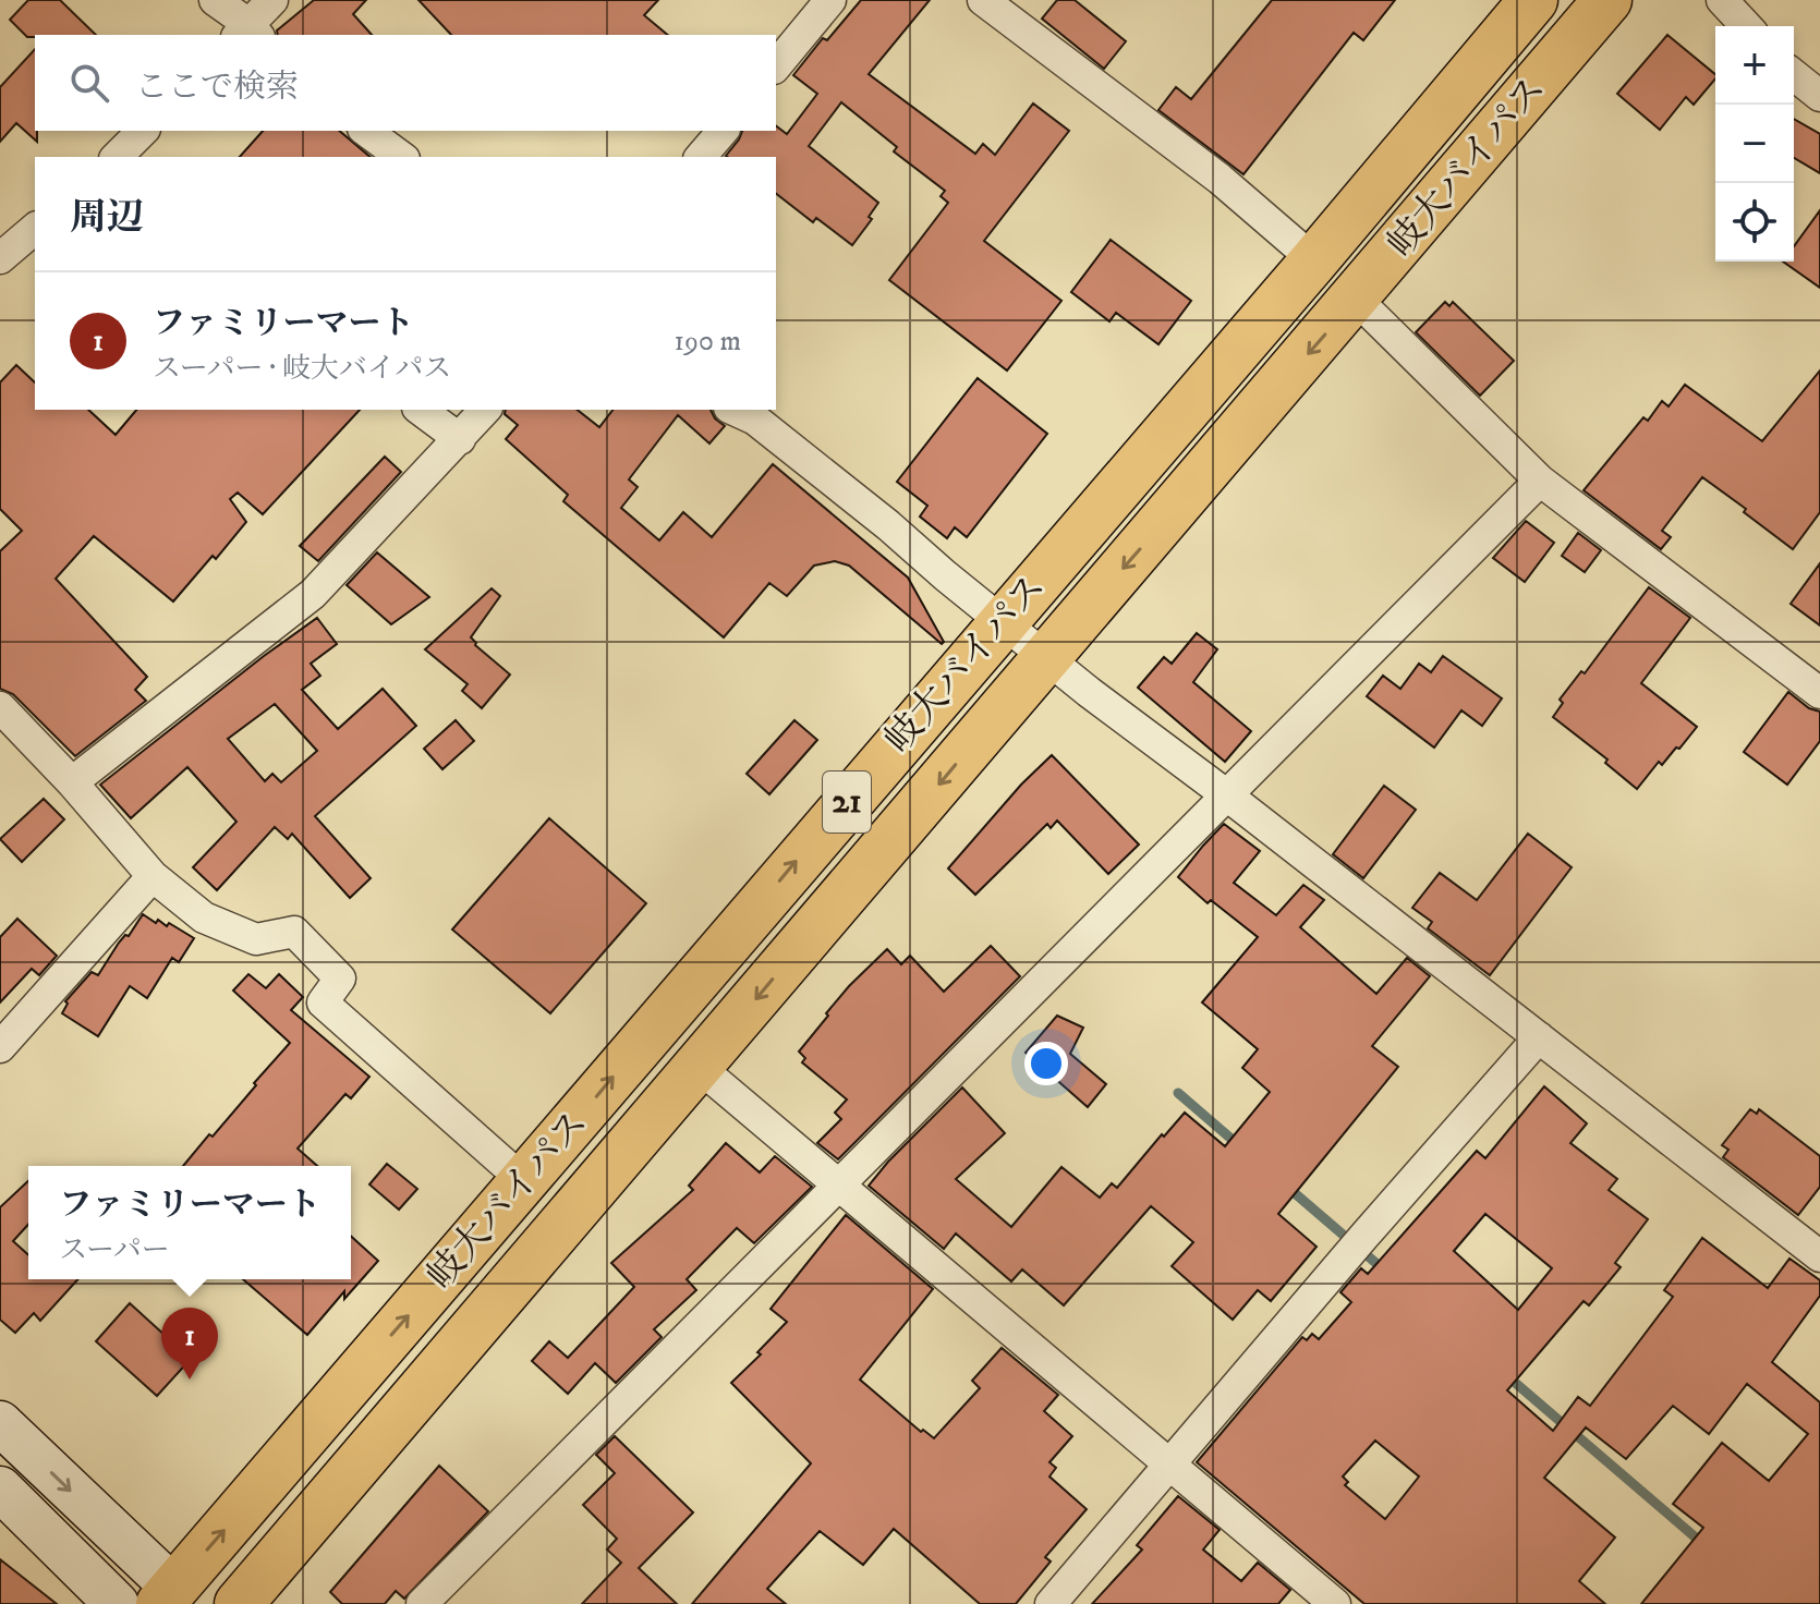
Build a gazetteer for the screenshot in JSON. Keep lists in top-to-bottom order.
{
  "streets": {
    "highway": ["岐大バイパス", "21"]
  },
  "page": {
    "map_buttons": ["+", "−"],
    "search": "ここで検索",
    "heading": "周辺",
    "list": [
      {
        "mark": "1",
        "name": "ファミリーマート",
        "note": "スーパー · 岐大バイパス",
        "value": "190 m"
      }
    ],
    "popup": ["ファミリーマート", "スーパー"],
    "pins": "1"
  }
}
